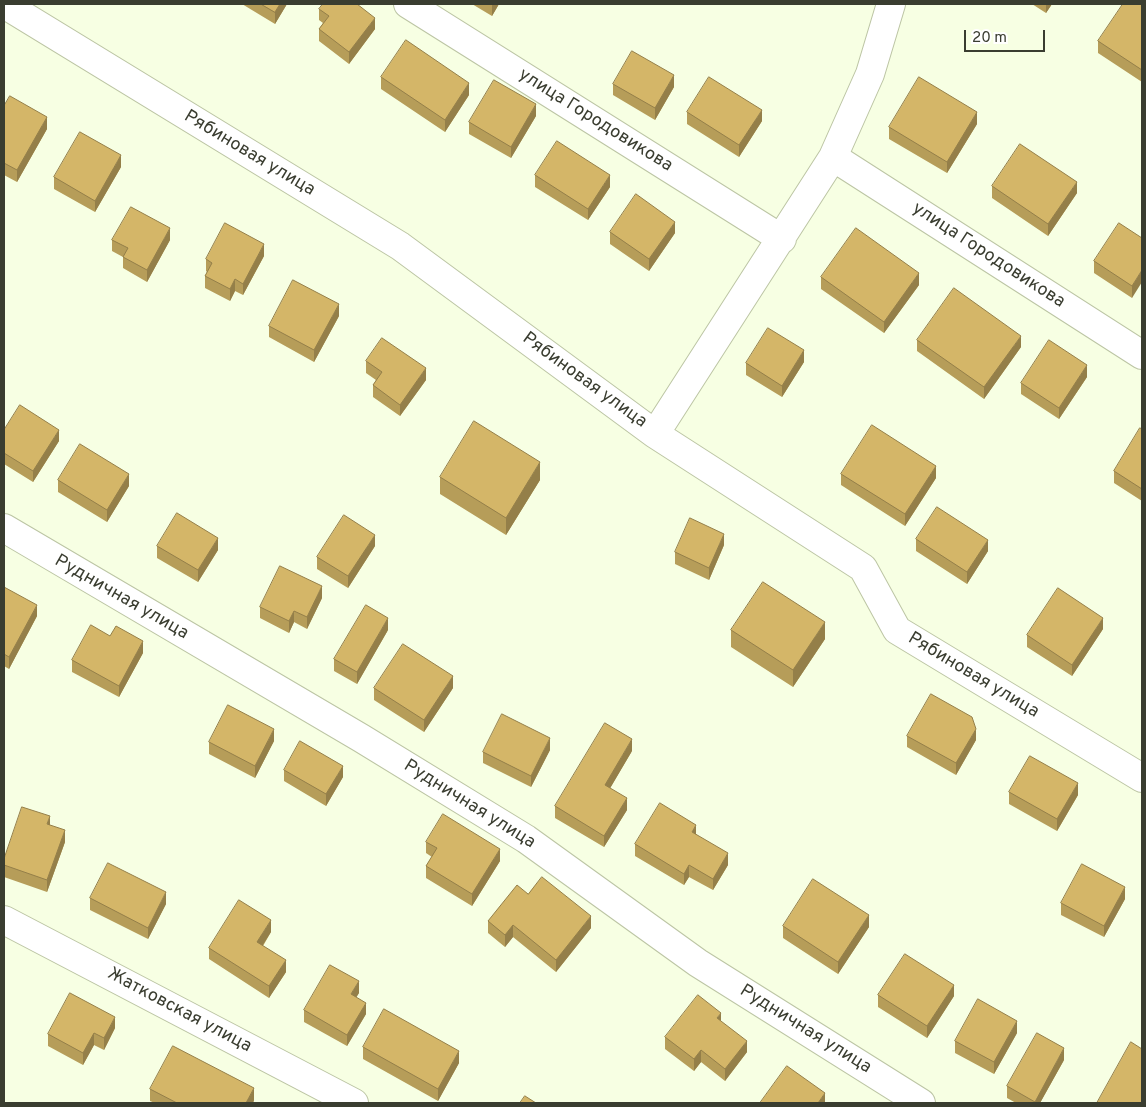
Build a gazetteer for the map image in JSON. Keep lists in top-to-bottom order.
{
  "streets": {
    "street": [
      "улица Городовикова",
      "Рябиновая улица",
      "Рудничная улица",
      "Жатковская улица"
    ]
  },
  "scale_bar": "20 m"
}
